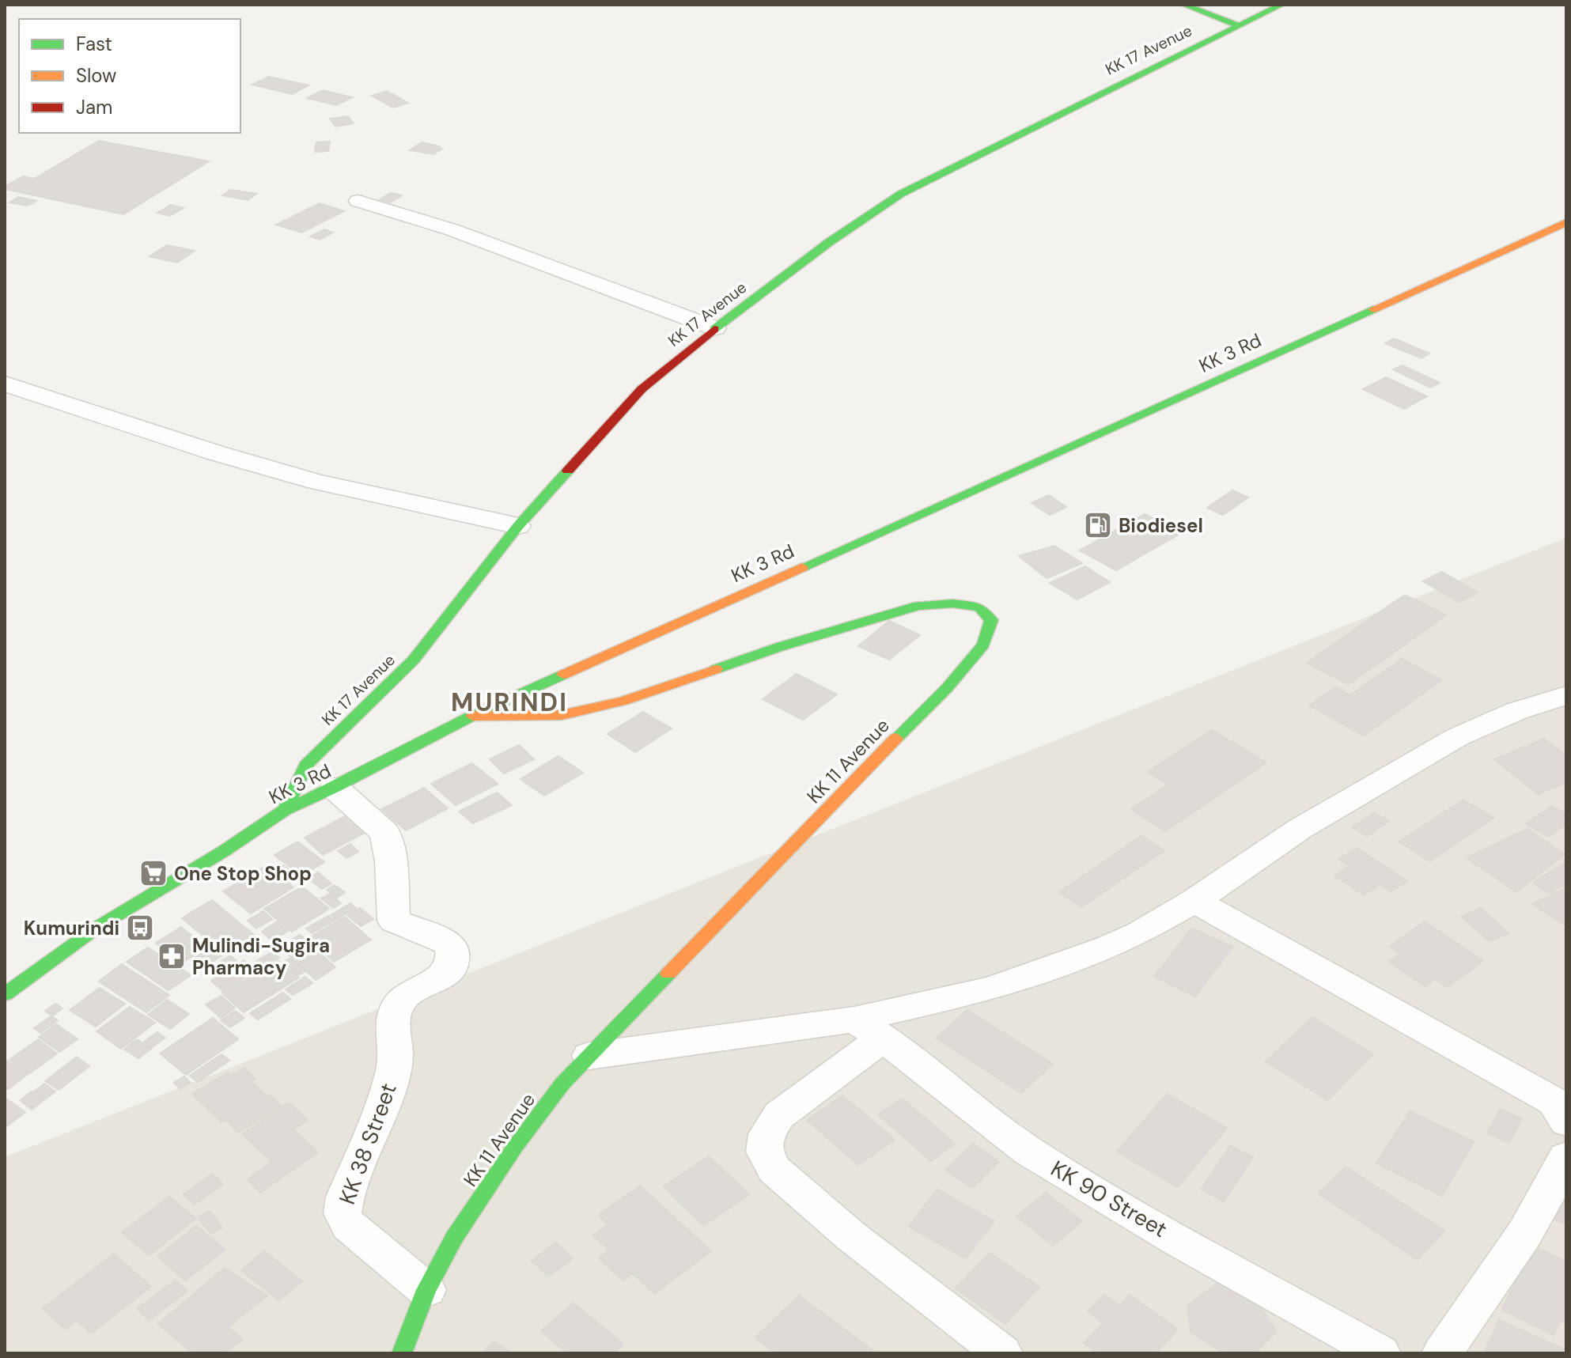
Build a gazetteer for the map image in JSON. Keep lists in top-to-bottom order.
{
  "streets": {
    "main road": ["KK 17 Avenue", "KK 3 Rd", "KK 11 Avenue"],
    "street": ["KK 38 Street", "KK 90 Street"]
  },
  "crossings": [
    ["KK 17 Avenue", "KK 3 Rd"],
    ["KK 3 Rd", "KK 11 Avenue"],
    ["KK 3 Rd", "KK 38 Street"],
    ["KK 11 Avenue", "KK 38 Street"]
  ],
  "districts": ["MURINDI"],
  "places": {
    "fuel station": ["Biodiesel"],
    "supermarket": ["One Stop Shop"],
    "bus stop": ["Kumurindi"],
    "pharmacy": ["Mulindi-Sugira Pharmacy"]
  },
  "legend": ["Fast", "Slow", "Jam"]
}
